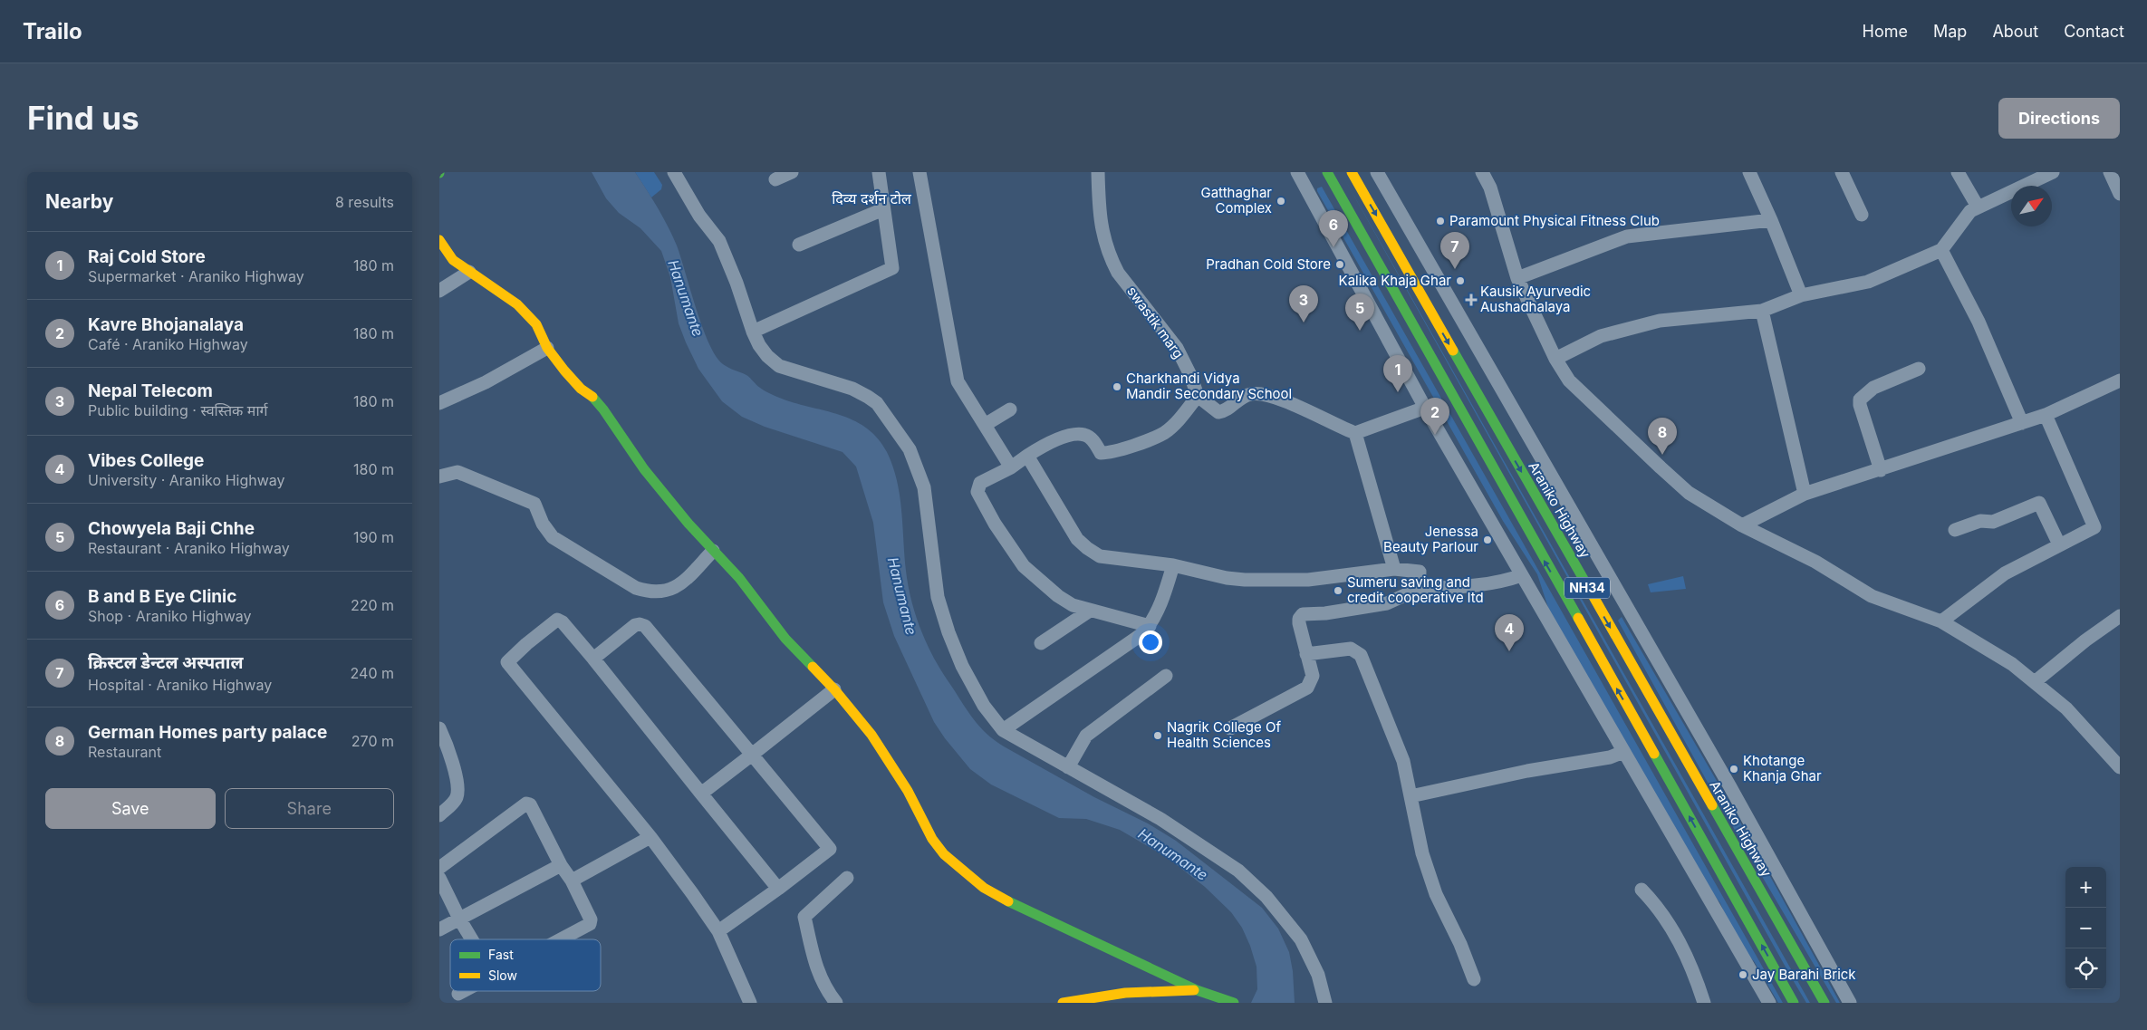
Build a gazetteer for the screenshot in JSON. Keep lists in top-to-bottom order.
{
  "streets": {
    "main road": ["Araniko Highway", "NH34"],
    "street": ["swastik marg"]
  },
  "districts": ["दिव्य दर्शन टोल"],
  "water": ["Hanumante"],
  "places": {
    "other": [
      "Gatthaghar Complex",
      "Paramount Physical Fitness Club",
      "Pradhan Cold Store",
      "Kalika Khaja Ghar",
      "Charkhandi Vidya Mandir Secondary School",
      "Jenessa Beauty Parlour",
      "Sumeru saving and credit cooperative ltd",
      "Nagrik College Of Health Sciences",
      "Khotange Khanja Ghar",
      "Jay Barahi Brick"
    ],
    "health": ["Kausik Ayurvedic Aushadhalaya"]
  },
  "legend": ["Fast", "Slow"],
  "north": "top right",
  "page": {
    "header": "Trailo",
    "nav": [
      "Home",
      "Map",
      "About",
      "Contact"
    ],
    "buttons": [
      "Directions",
      ["Save", "Share"]
    ],
    "title": "Find us",
    "heading": ["Nearby", "8 results"],
    "pins": [
      "6",
      "7",
      "3",
      "5",
      "1",
      "2",
      "8",
      "4"
    ],
    "list": [
      {
        "mark": "1",
        "name": "Raj Cold Store",
        "note": "Supermarket · Araniko Highway",
        "value": "180 m"
      },
      {
        "mark": "2",
        "name": "Kavre Bhojanalaya",
        "note": "Café · Araniko Highway",
        "value": "180 m"
      },
      {
        "mark": "3",
        "name": "Nepal Telecom",
        "note": "Public building · स्वस्तिक मार्ग",
        "value": "180 m"
      },
      {
        "mark": "4",
        "name": "Vibes College",
        "note": "University · Araniko Highway",
        "value": "180 m"
      },
      {
        "mark": "5",
        "name": "Chowyela Baji Chhe",
        "note": "Restaurant · Araniko Highway",
        "value": "190 m"
      },
      {
        "mark": "6",
        "name": "B and B Eye Clinic",
        "note": "Shop · Araniko Highway",
        "value": "220 m"
      },
      {
        "mark": "7",
        "name": "क्रिस्टल डेन्टल अस्पताल",
        "note": "Hospital · Araniko Highway",
        "value": "240 m"
      },
      {
        "mark": "8",
        "name": "German Homes party palace",
        "note": "Restaurant",
        "value": "270 m"
      }
    ],
    "map_buttons": ["+", "−"]
  }
}
